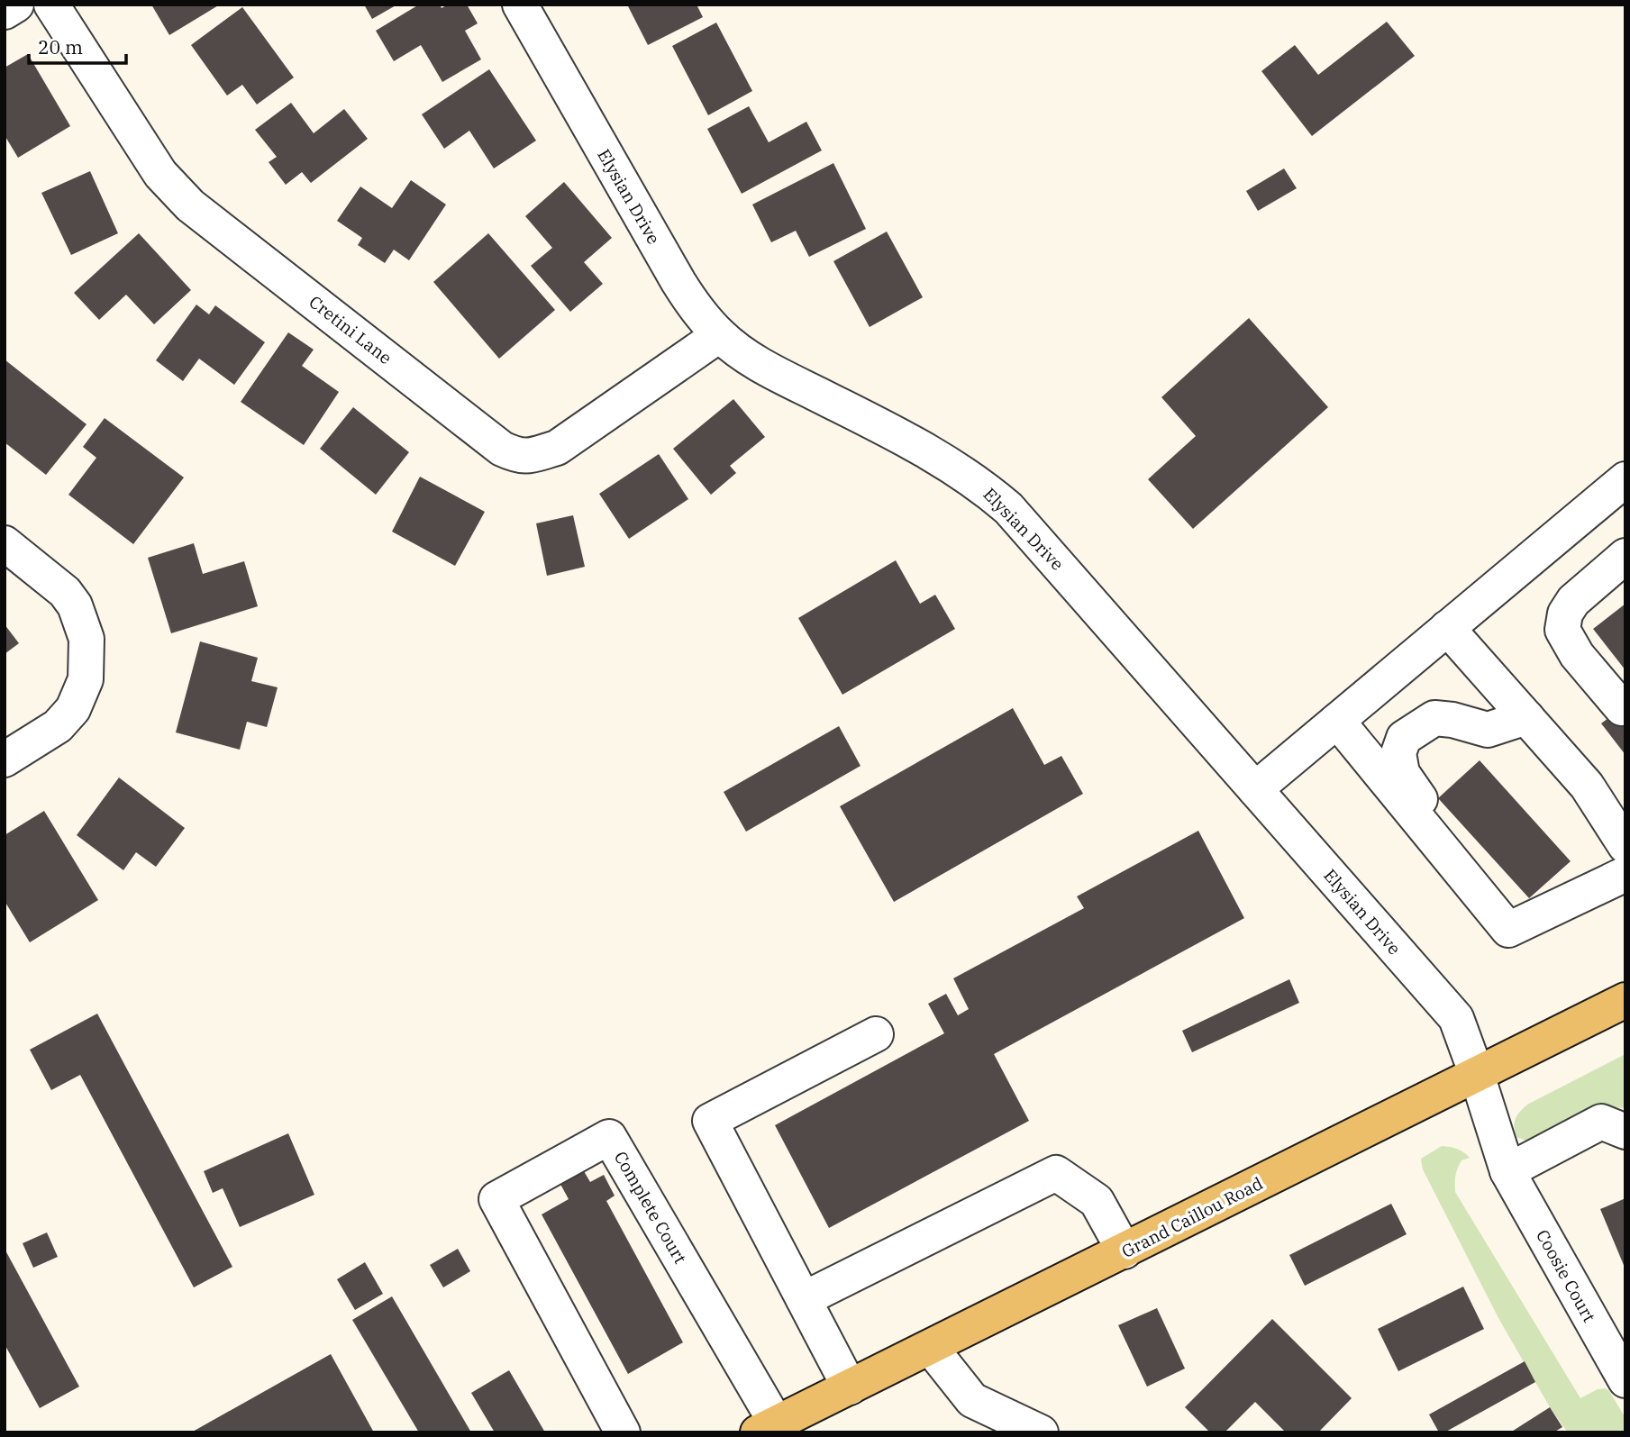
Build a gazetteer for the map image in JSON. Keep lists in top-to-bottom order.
{
  "streets": {
    "main road": ["Grand Caillou Road"],
    "street": [
      "Elysian Drive",
      "Cretini Lane",
      "Complete Court",
      "Coosie Court"
    ]
  },
  "crossings": [
    ["Elysian Drive", "Cretini Lane"],
    ["Elysian Drive", "Grand Caillou Road"],
    ["Elysian Drive", "Coosie Court"],
    ["Complete Court", "Grand Caillou Road"],
    ["Grand Caillou Road", "Coosie Court"]
  ],
  "scale_bar": "20 m"
}
